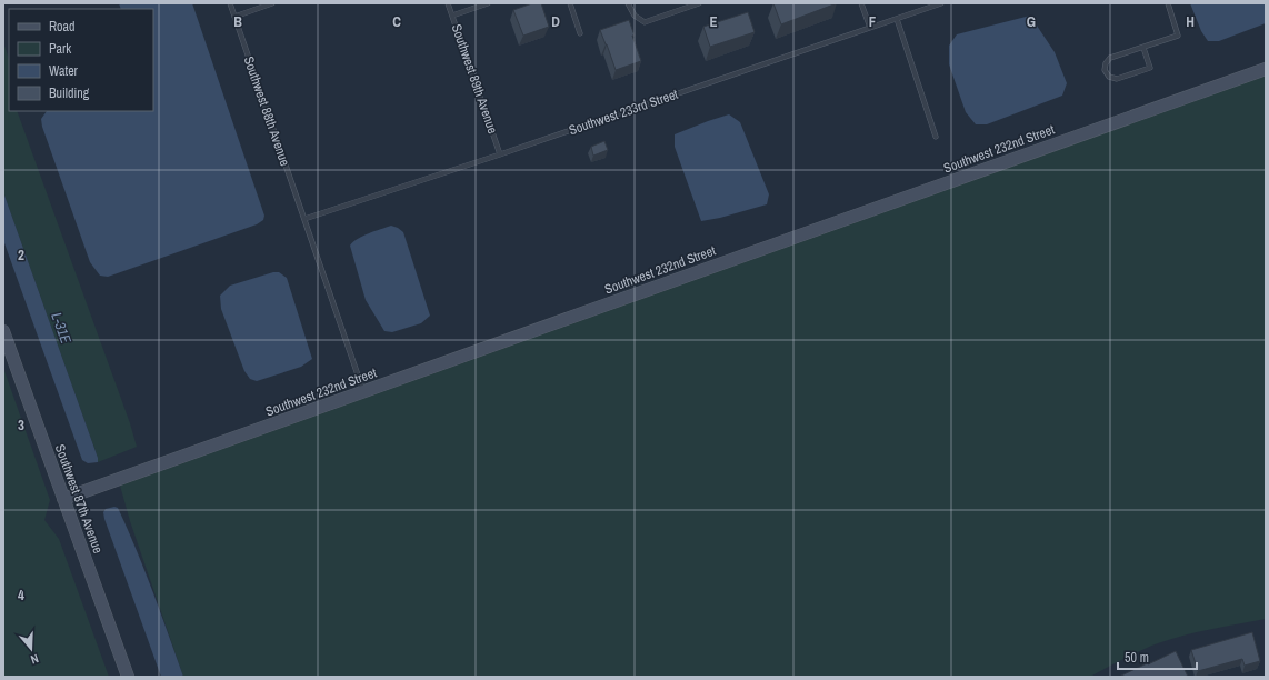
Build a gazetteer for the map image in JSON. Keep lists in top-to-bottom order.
{
  "streets": {
    "street": ["Southwest 232nd Street", "Southwest 87th Avenue"],
    "lane": ["Southwest 89th Avenue", "Southwest 88th Avenue", "Southwest 233rd Street"]
  },
  "crossings": [
    ["Southwest 89th Avenue", "Southwest 233rd Street"],
    ["Southwest 88th Avenue", "Southwest 233rd Street"],
    ["Southwest 88th Avenue", "Southwest 232nd Street"],
    ["Southwest 232nd Street", "Southwest 87th Avenue"]
  ],
  "water": ["L-31E"],
  "legend": [
    "Road",
    "Park",
    "Water",
    "Building"
  ],
  "scale_bar": "50 m",
  "north": "bottom",
  "grid": {
    "columns": [
      "B",
      "C",
      "D",
      "E",
      "F",
      "G",
      "H"
    ],
    "rows": ["2", "3", "4"]
  }
}
